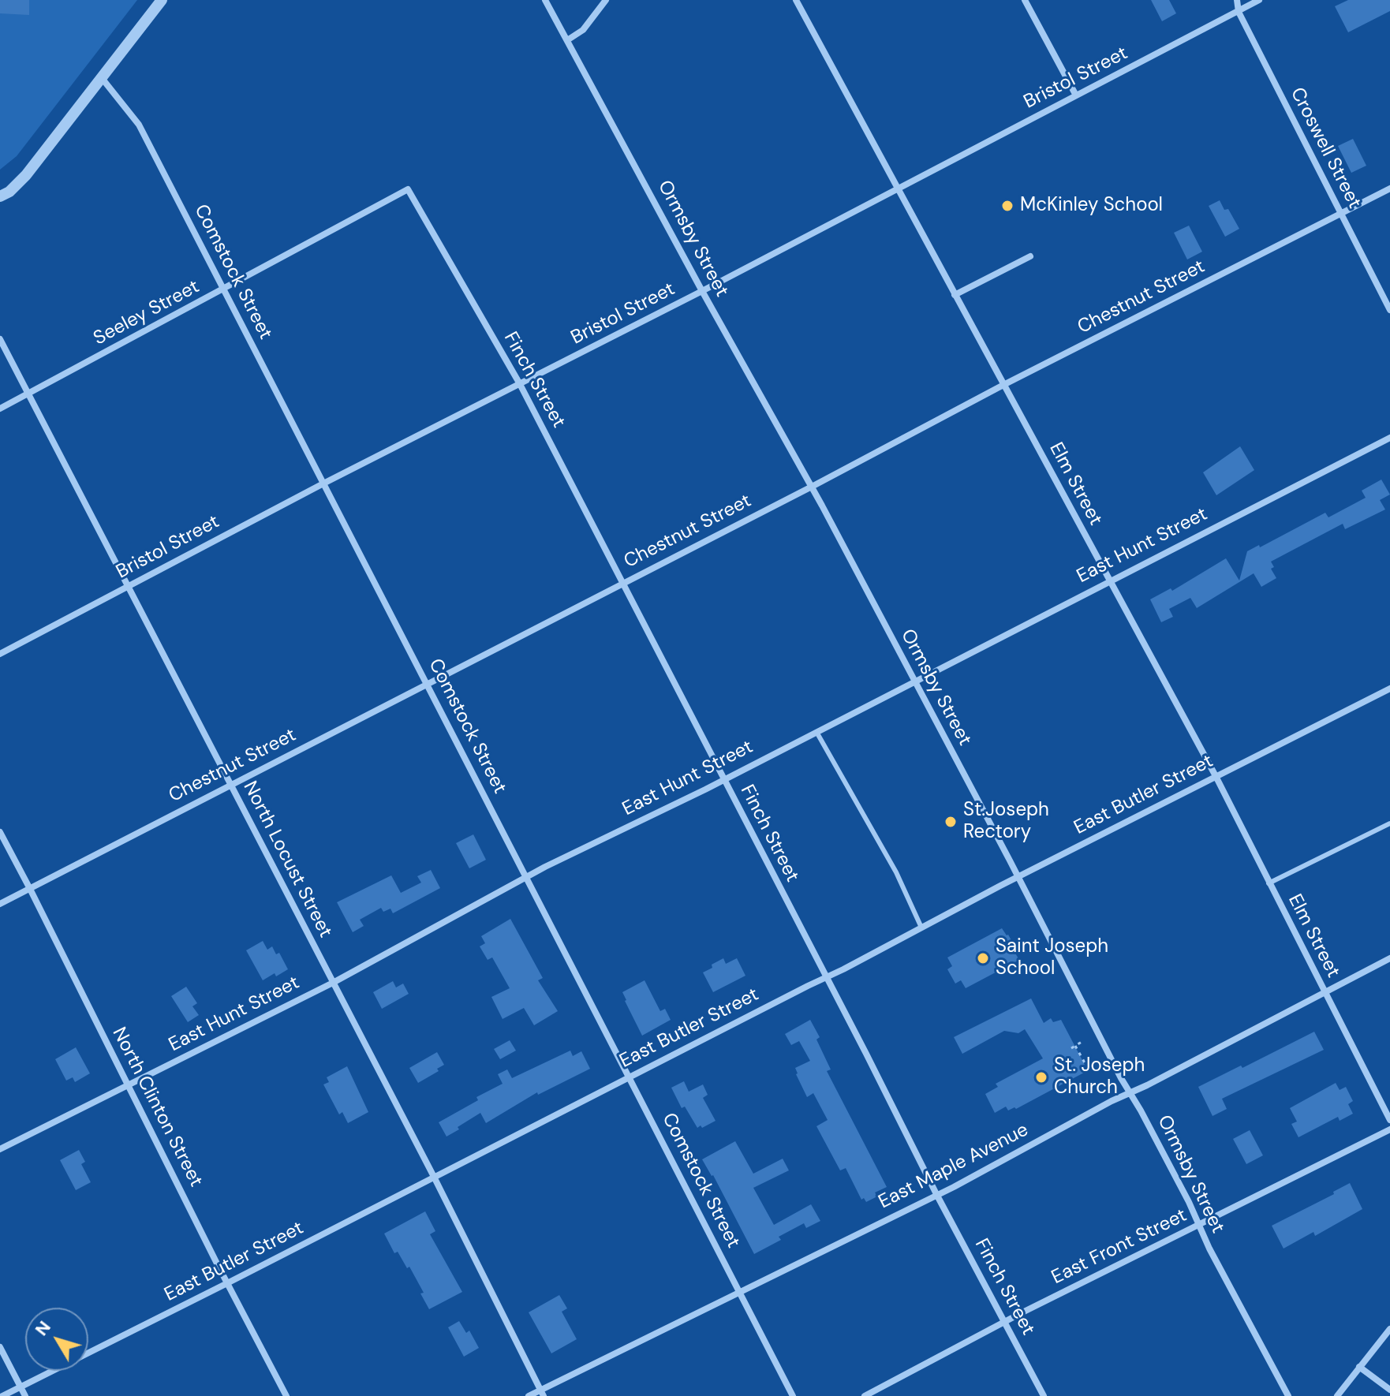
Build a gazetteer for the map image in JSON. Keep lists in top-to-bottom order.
{
  "streets": {
    "street": [
      "Bristol Street",
      "Croswell Street",
      "Ormsby Street",
      "Comstock Street",
      "Chestnut Street",
      "Seeley Street",
      "Finch Street",
      "Elm Street",
      "East Hunt Street",
      "East Butler Street",
      "North Locust Street",
      "North Clinton Street",
      "East Maple Avenue",
      "East Front Street"
    ]
  },
  "crossings": [
    ["Bristol Street", "Croswell Street"],
    ["Bristol Street", "Ormsby Street"],
    ["Bristol Street", "Comstock Street"],
    ["Bristol Street", "Finch Street"],
    ["Bristol Street", "Elm Street"],
    ["Bristol Street", "North Locust Street"],
    ["Croswell Street", "Chestnut Street"],
    ["Ormsby Street", "Chestnut Street"],
    ["Ormsby Street", "East Hunt Street"],
    ["Ormsby Street", "East Butler Street"],
    ["Ormsby Street", "East Maple Avenue"],
    ["Ormsby Street", "East Front Street"],
    ["Comstock Street", "Chestnut Street"],
    ["Comstock Street", "Seeley Street"],
    ["Comstock Street", "East Hunt Street"],
    ["Comstock Street", "East Butler Street"],
    ["Comstock Street", "East Maple Avenue"],
    ["Chestnut Street", "Finch Street"],
    ["Chestnut Street", "Elm Street"],
    ["Chestnut Street", "North Locust Street"],
    ["Chestnut Street", "North Clinton Street"],
    ["Seeley Street", "Finch Street"],
    ["Seeley Street", "North Locust Street"],
    ["Finch Street", "East Hunt Street"],
    ["Finch Street", "East Butler Street"],
    ["Finch Street", "East Maple Avenue"],
    ["Finch Street", "East Front Street"],
    ["Elm Street", "East Hunt Street"],
    ["Elm Street", "East Butler Street"],
    ["Elm Street", "East Maple Avenue"],
    ["East Hunt Street", "North Locust Street"],
    ["East Hunt Street", "North Clinton Street"],
    ["East Butler Street", "North Locust Street"],
    ["East Butler Street", "North Clinton Street"],
    ["North Locust Street", "East Maple Avenue"]
  ],
  "places": [
    "McKinley School",
    "St.Joseph Rectory",
    "Saint Joseph School",
    "St. Joseph Church"
  ],
  "north": "top left"
}
